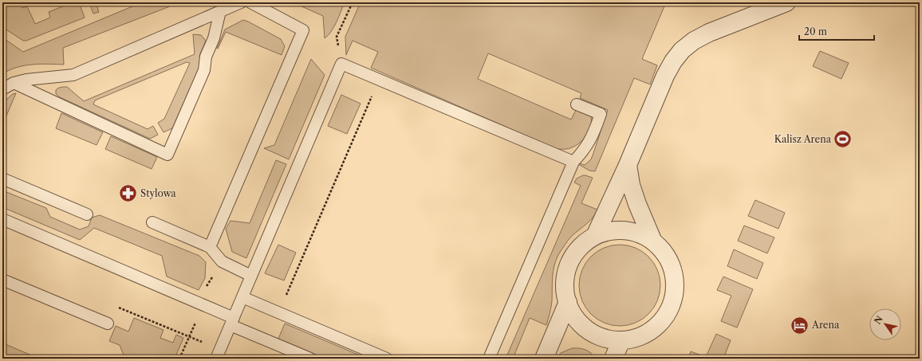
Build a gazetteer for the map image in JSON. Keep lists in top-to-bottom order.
{
  "places": {
    "sports": ["Kalisz Arena"],
    "pharmacy": ["Stylowa"],
    "hotel": ["Arena"]
  },
  "scale_bar": "20 m",
  "north": "top left"
}
